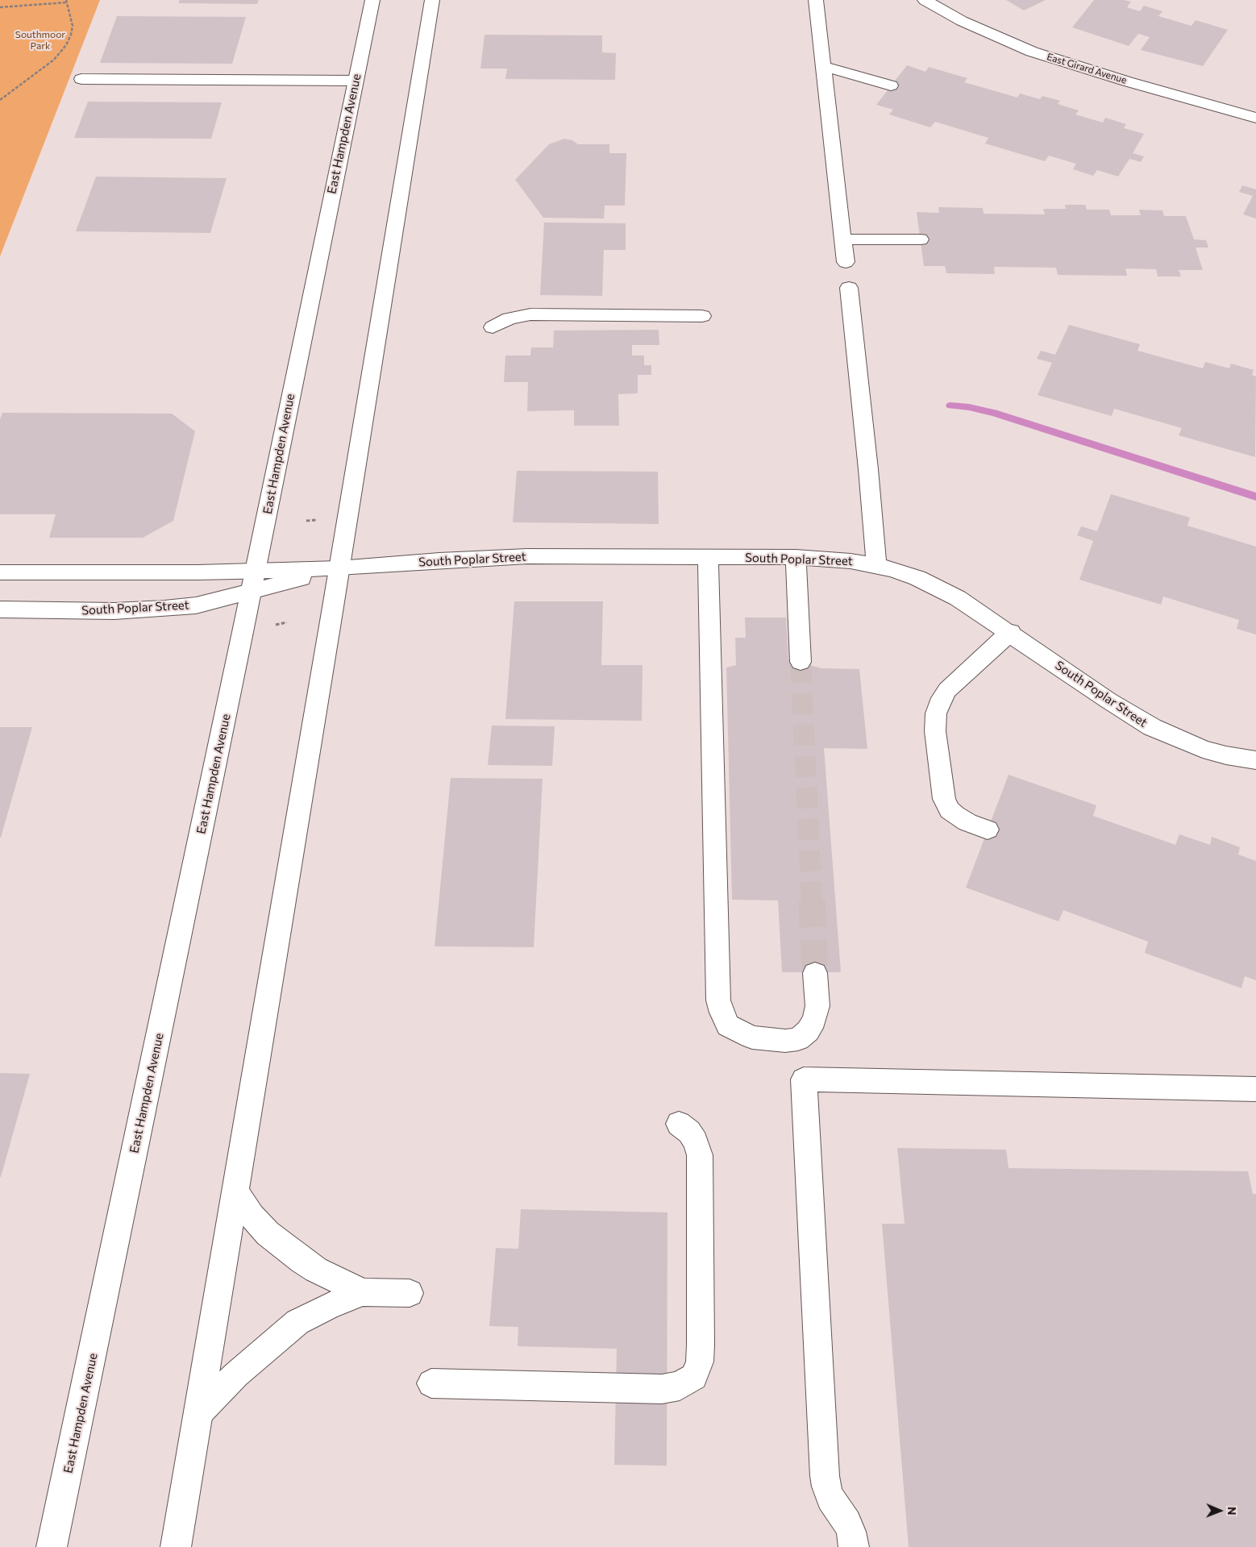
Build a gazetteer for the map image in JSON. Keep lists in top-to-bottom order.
{
  "streets": {
    "main road": ["East Girard Avenue", "East Hampden Avenue", "South Poplar Street"]
  },
  "crossings": [
    ["East Hampden Avenue", "South Poplar Street"]
  ],
  "parks": ["Southmoor Park"],
  "north": "right"
}
